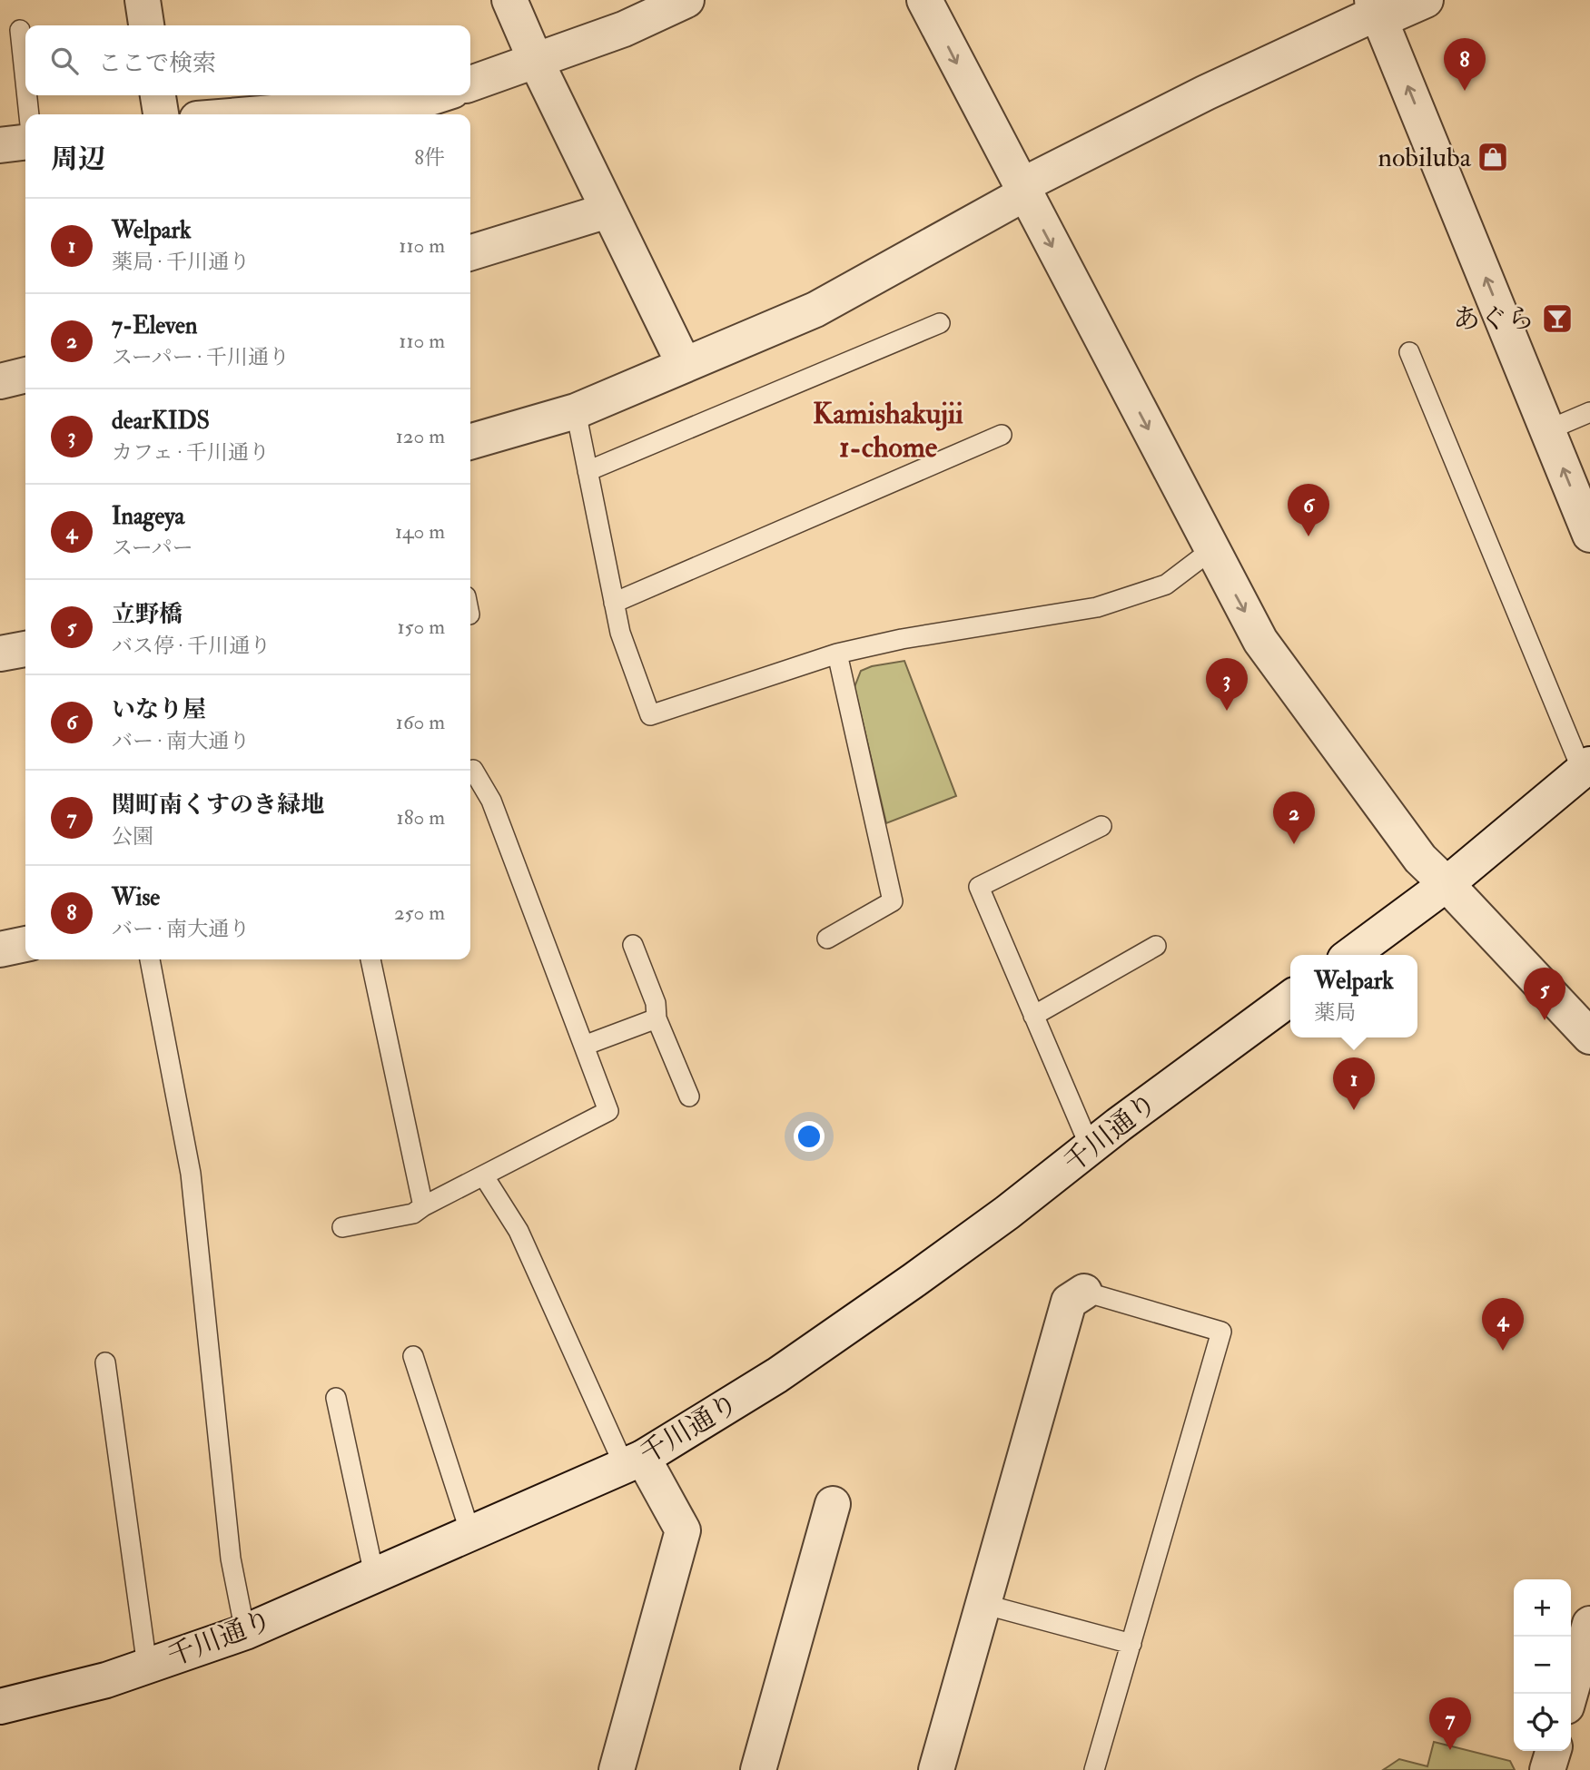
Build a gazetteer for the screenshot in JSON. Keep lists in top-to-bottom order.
{
  "streets": {
    "street": ["千川通り"]
  },
  "districts": ["Kamishakujii 1-chome"],
  "places": {
    "shop": ["nobiluba"],
    "bar": ["あぐら"]
  },
  "page": {
    "search": "ここで検索",
    "pins": [
      "8",
      "6",
      "3",
      "2",
      "5",
      "1",
      "4",
      "7"
    ],
    "heading": ["周辺", "8件"],
    "list": [
      {
        "mark": "1",
        "name": "Welpark",
        "note": "薬局 · 千川通り",
        "value": "110 m"
      },
      {
        "mark": "2",
        "name": "7-Eleven",
        "note": "スーパー · 千川通り",
        "value": "110 m"
      },
      {
        "mark": "3",
        "name": "dearKIDS",
        "note": "カフェ · 千川通り",
        "value": "120 m"
      },
      {
        "mark": "4",
        "name": "Inageya",
        "note": "スーパー",
        "value": "140 m"
      },
      {
        "mark": "5",
        "name": "立野橋",
        "note": "バス停 · 千川通り",
        "value": "150 m"
      },
      {
        "mark": "6",
        "name": "いなり屋",
        "note": "バー · 南大通り",
        "value": "160 m"
      },
      {
        "mark": "7",
        "name": "関町南くすのき緑地",
        "note": "公園",
        "value": "180 m"
      },
      {
        "mark": "8",
        "name": "Wise",
        "note": "バー · 南大通り",
        "value": "250 m"
      }
    ],
    "popup": ["Welpark", "薬局"],
    "map_buttons": ["+", "−"]
  }
}
